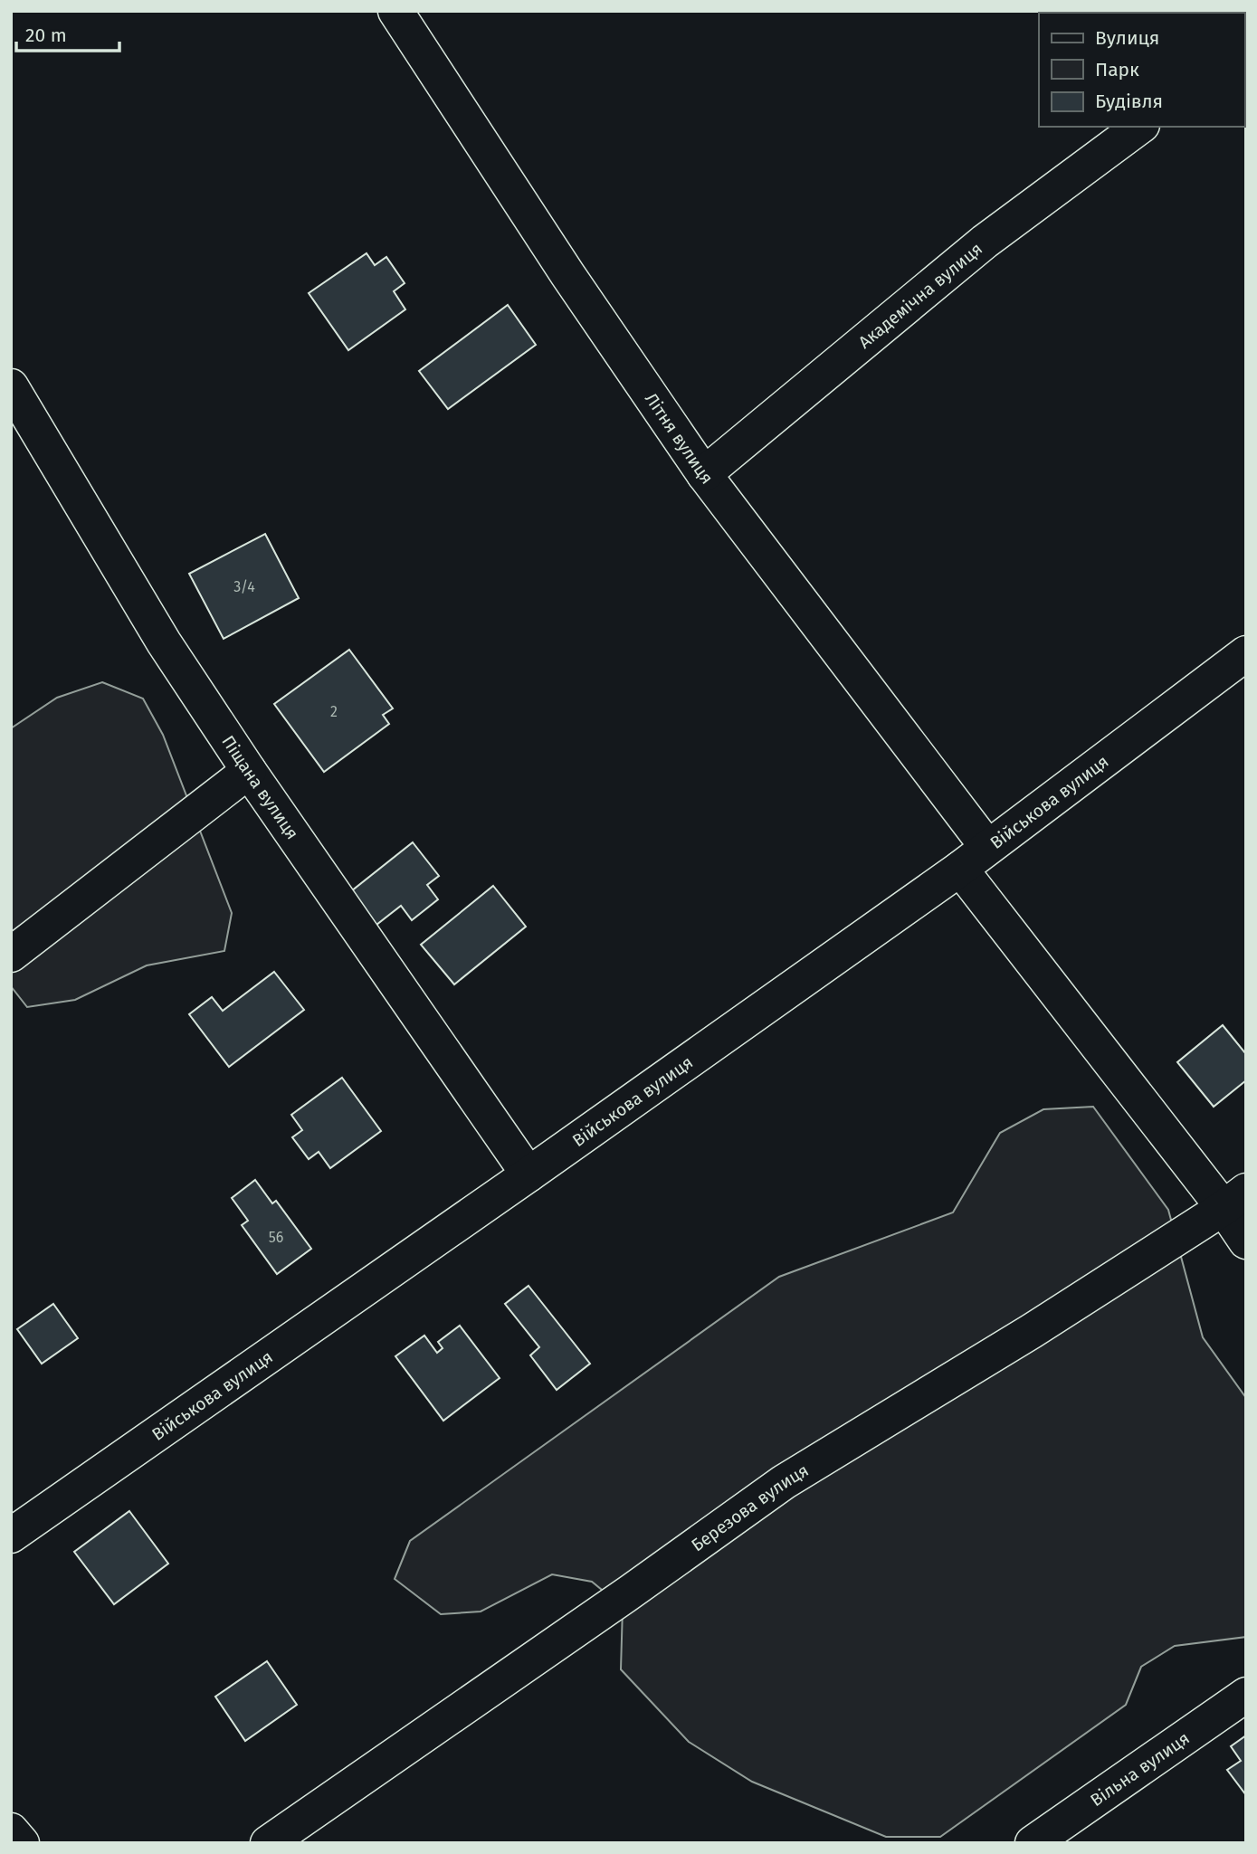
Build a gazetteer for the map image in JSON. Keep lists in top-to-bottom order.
{
  "streets": {
    "street": [
      "Академічна вулиця",
      "Літня вулиця",
      "Піщана вулиця",
      "Військова вулиця",
      "Березова вулиця",
      "Вільна вулиця"
    ]
  },
  "crossings": [
    ["Академічна вулиця", "Літня вулиця"],
    ["Літня вулиця", "Військова вулиця"],
    ["Піщана вулиця", "Військова вулиця"]
  ],
  "house_numbers": ["3/4", "2", "56"],
  "legend": ["Вулиця", "Парк", "Будівля"],
  "scale_bar": "20 m"
}
